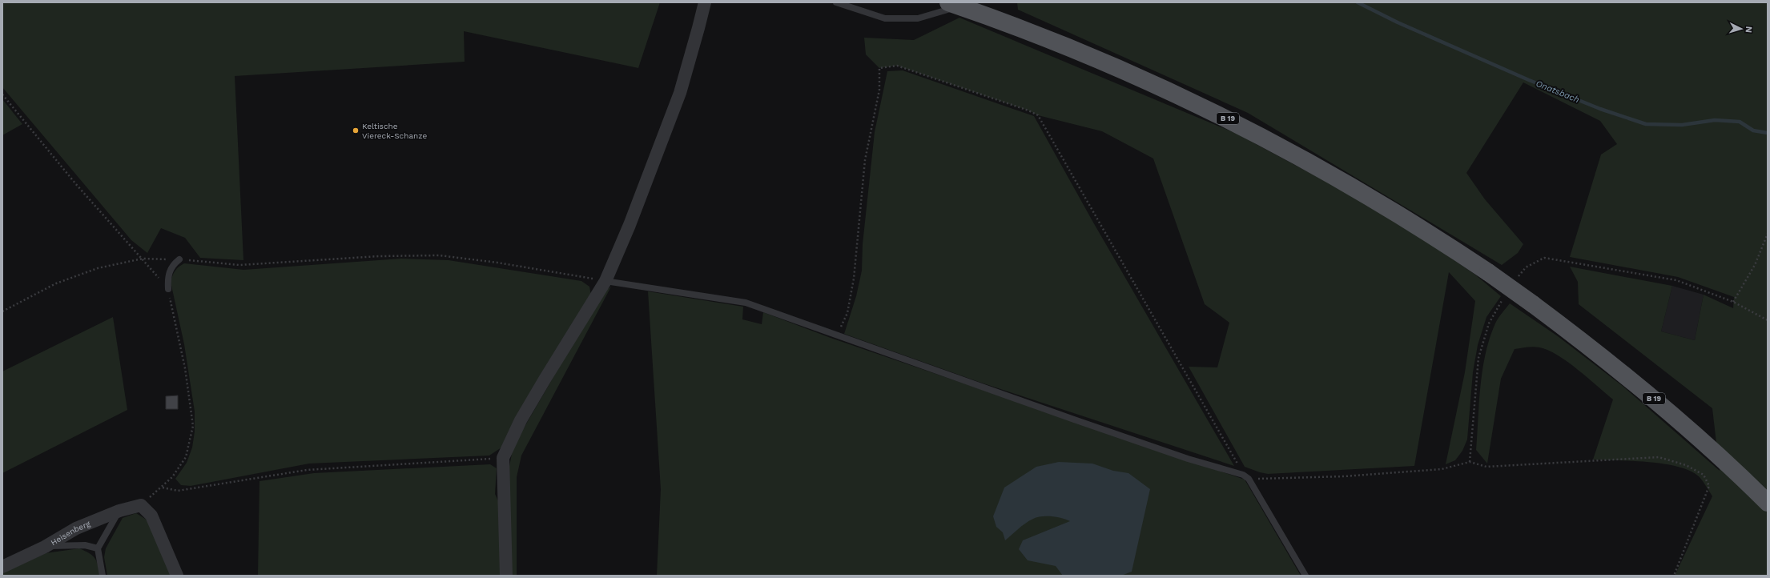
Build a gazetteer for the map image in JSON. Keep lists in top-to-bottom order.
{
  "streets": {
    "main road": ["B 19"],
    "street": ["Heisenberg"]
  },
  "water": ["Onatsbach"],
  "places": ["Keltische Viereck-Schanze"],
  "north": "right"
}
